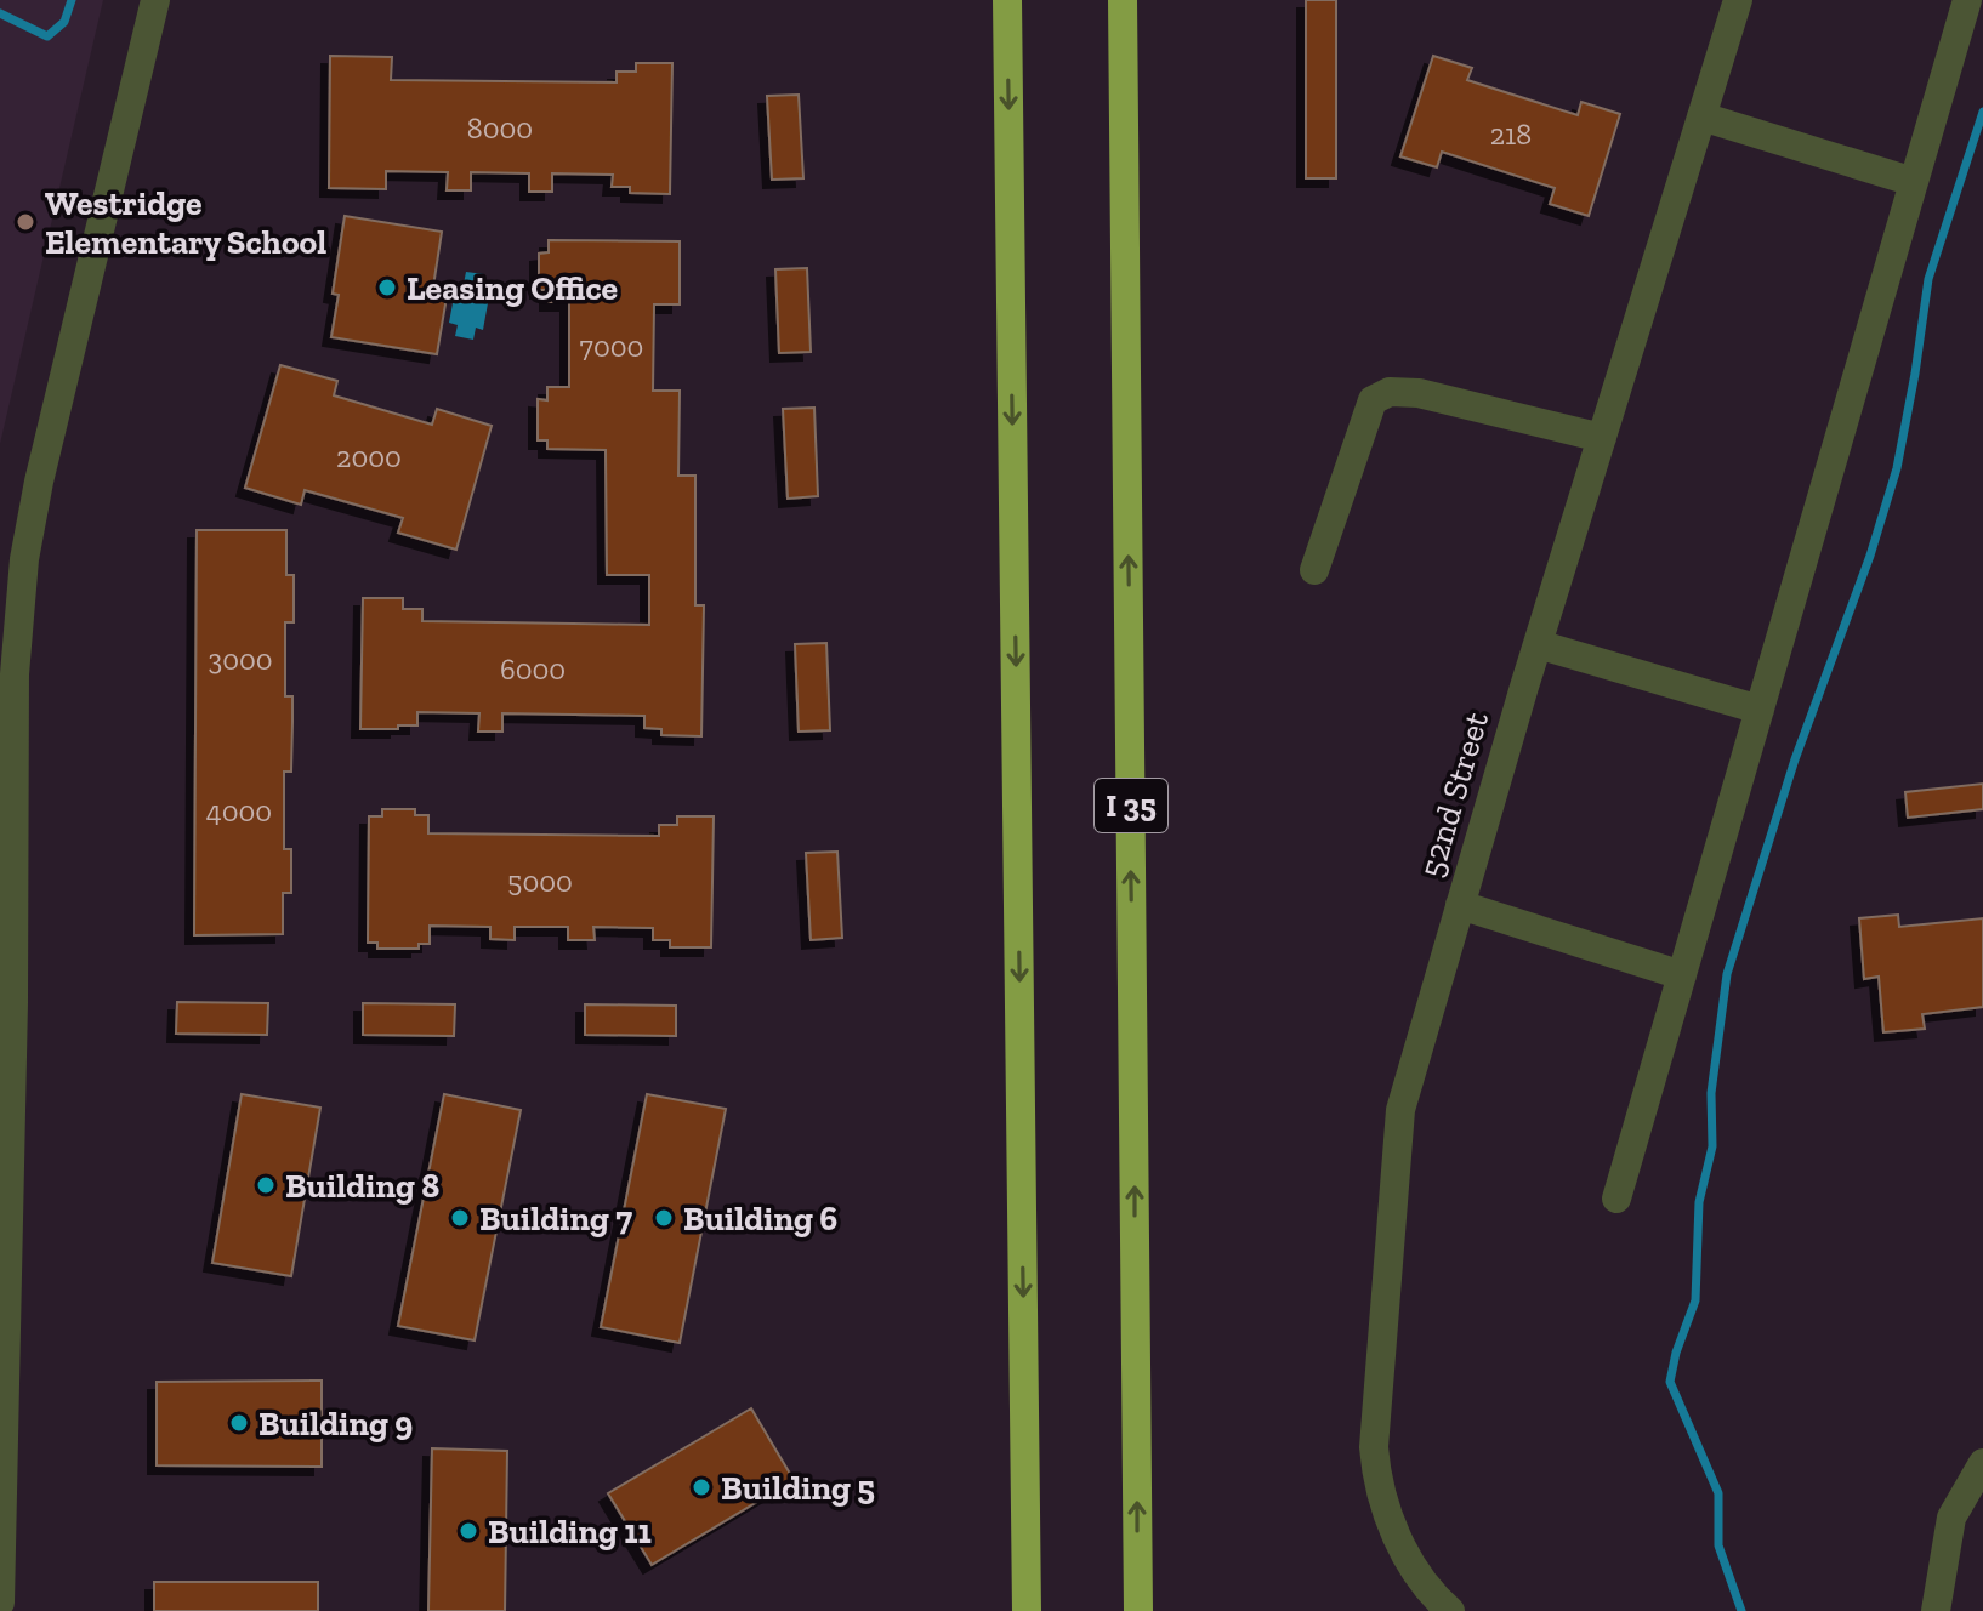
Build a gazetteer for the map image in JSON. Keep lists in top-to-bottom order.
{
  "streets": {
    "highway": ["I 35"],
    "street": ["52nd Street"]
  },
  "places": [
    "Westridge Elementary School",
    "Leasing Office",
    "Building 8",
    "Building 7",
    "Building 6",
    "Building 9",
    "Building 5",
    "Building 11"
  ],
  "house_numbers": [
    "8000",
    "218",
    "7000",
    "2000",
    "3000",
    "6000",
    "4000",
    "5000"
  ]
}
